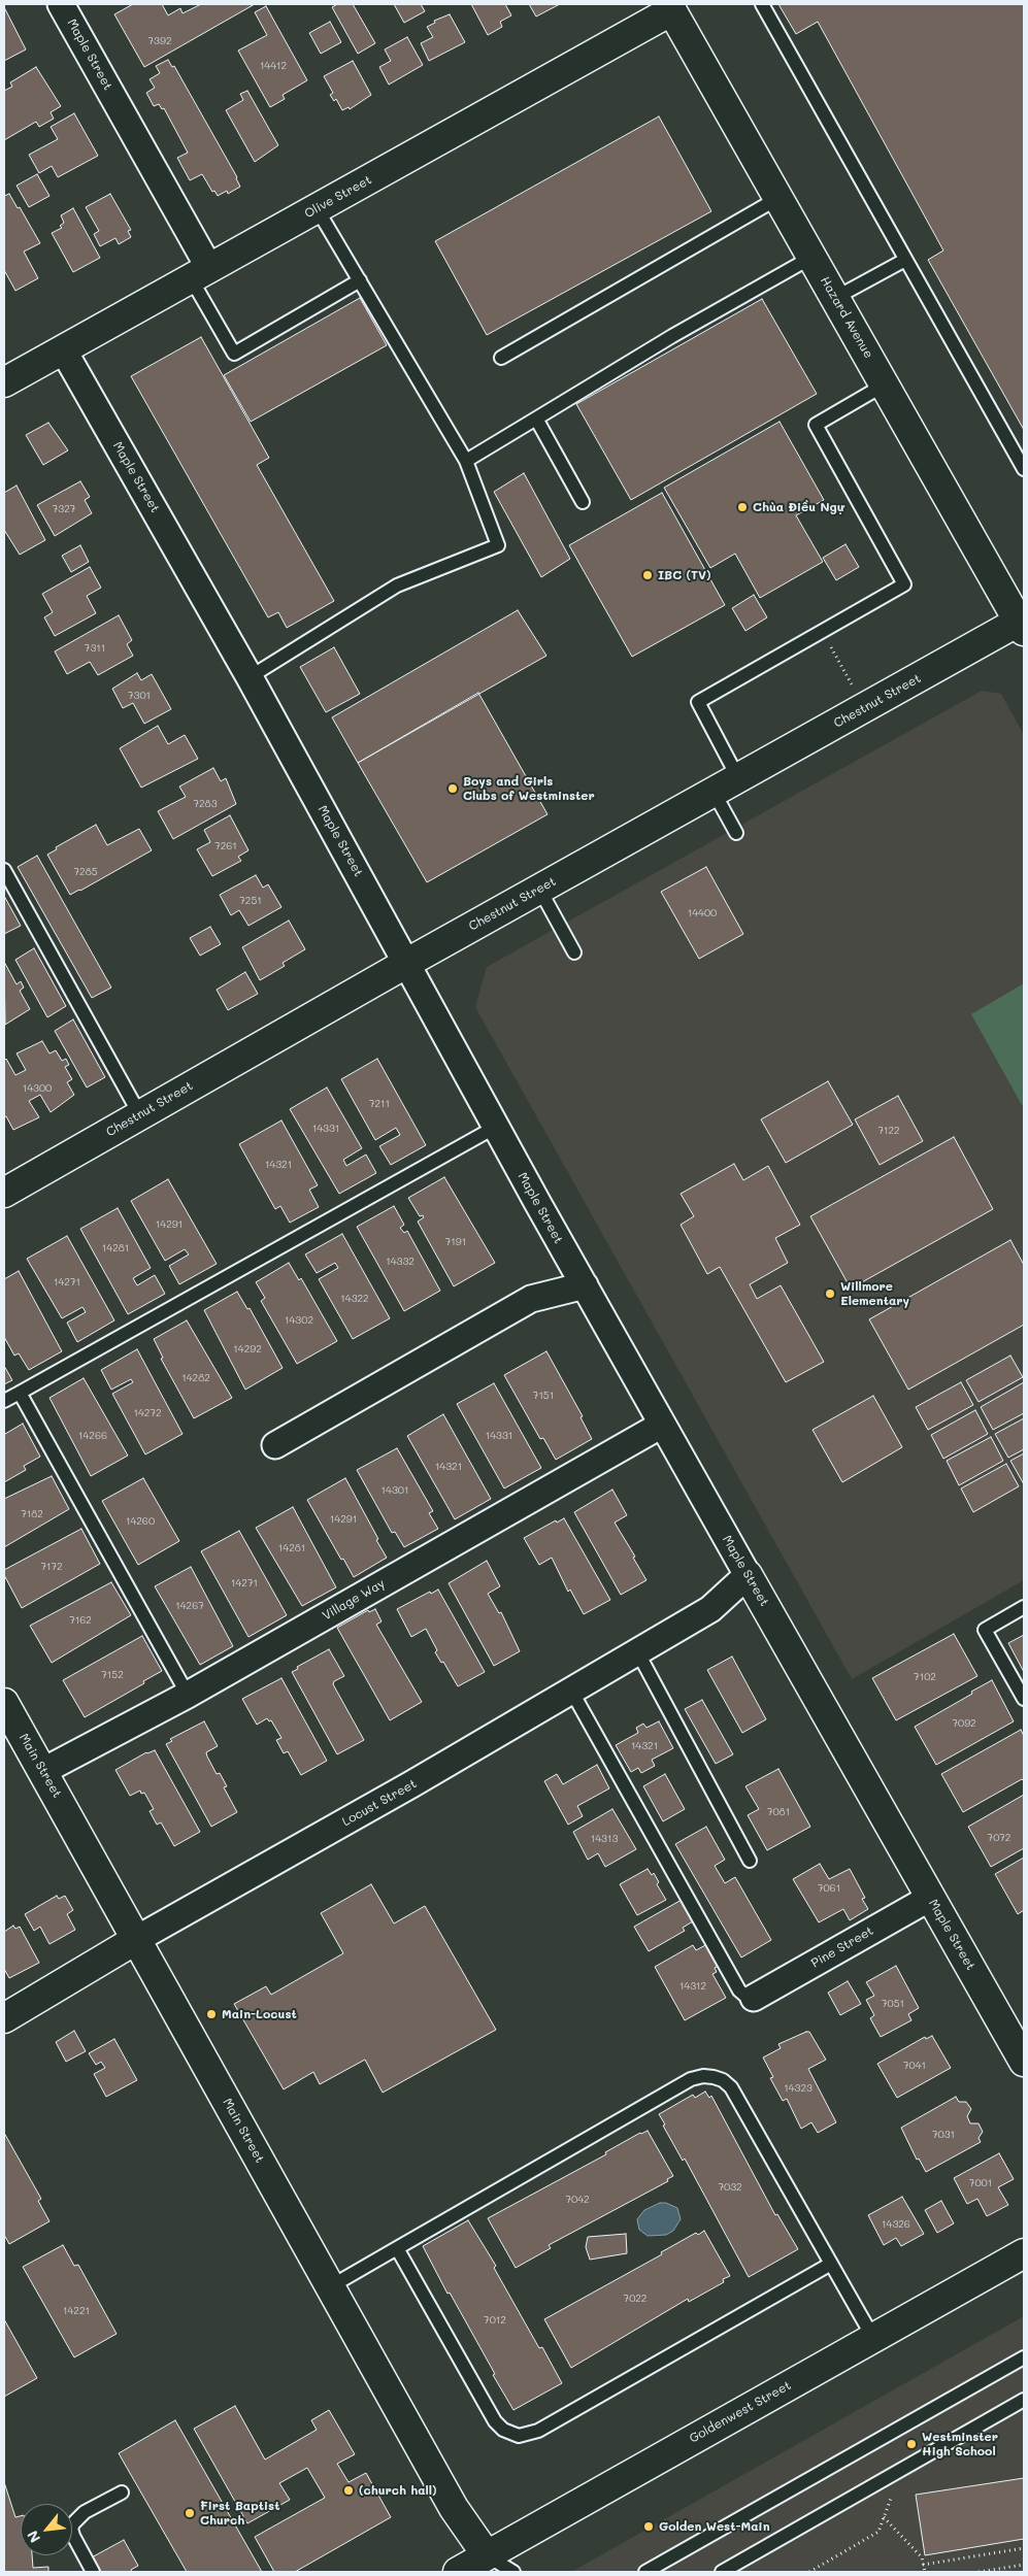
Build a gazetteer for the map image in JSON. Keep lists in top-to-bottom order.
{
  "streets": {
    "street": [
      "Maple Street",
      "Olive Street",
      "Hazard Avenue",
      "Chestnut Street",
      "Village Way",
      "Main Street",
      "Locust Street",
      "Pine Street",
      "Goldenwest Street"
    ]
  },
  "crossings": [
    ["Maple Street", "Olive Street"],
    ["Maple Street", "Chestnut Street"],
    ["Maple Street", "Village Way"],
    ["Maple Street", "Locust Street"],
    ["Maple Street", "Pine Street"],
    ["Olive Street", "Hazard Avenue"],
    ["Hazard Avenue", "Chestnut Street"],
    ["Village Way", "Main Street"],
    ["Main Street", "Locust Street"],
    ["Main Street", "Goldenwest Street"]
  ],
  "places": [
    "Chùa Điều Ngự",
    "IBC (TV)",
    "Boys and Girls Clubs of Westminster",
    "Willmore Elementary",
    "Main-Locust",
    "Westminster High School",
    "(church hall)",
    "First Baptist Church",
    "Golden West-Main"
  ],
  "house_numbers": [
    "7392",
    "14412",
    "7327",
    "7311",
    "7301",
    "7283",
    "7261",
    "7285",
    "7251",
    "14400",
    "14300",
    "7211",
    "14331",
    "7122",
    "14321",
    "14291",
    "7191",
    "14281",
    "14332",
    "14271",
    "14322",
    "14302",
    "14292",
    "14282",
    "7151",
    "14272",
    "14266",
    "14331",
    "14321",
    "14301",
    "7182",
    "14291",
    "14260",
    "14281",
    "7172",
    "14271",
    "14267",
    "7162",
    "7152",
    "7102",
    "7092",
    "14321",
    "7081",
    "7072",
    "14313",
    "7061",
    "14312",
    "7051",
    "7041",
    "14323",
    "7031",
    "7001",
    "7032",
    "7042",
    "14326",
    "7022",
    "14221",
    "7012"
  ],
  "north": "bottom left"
}
